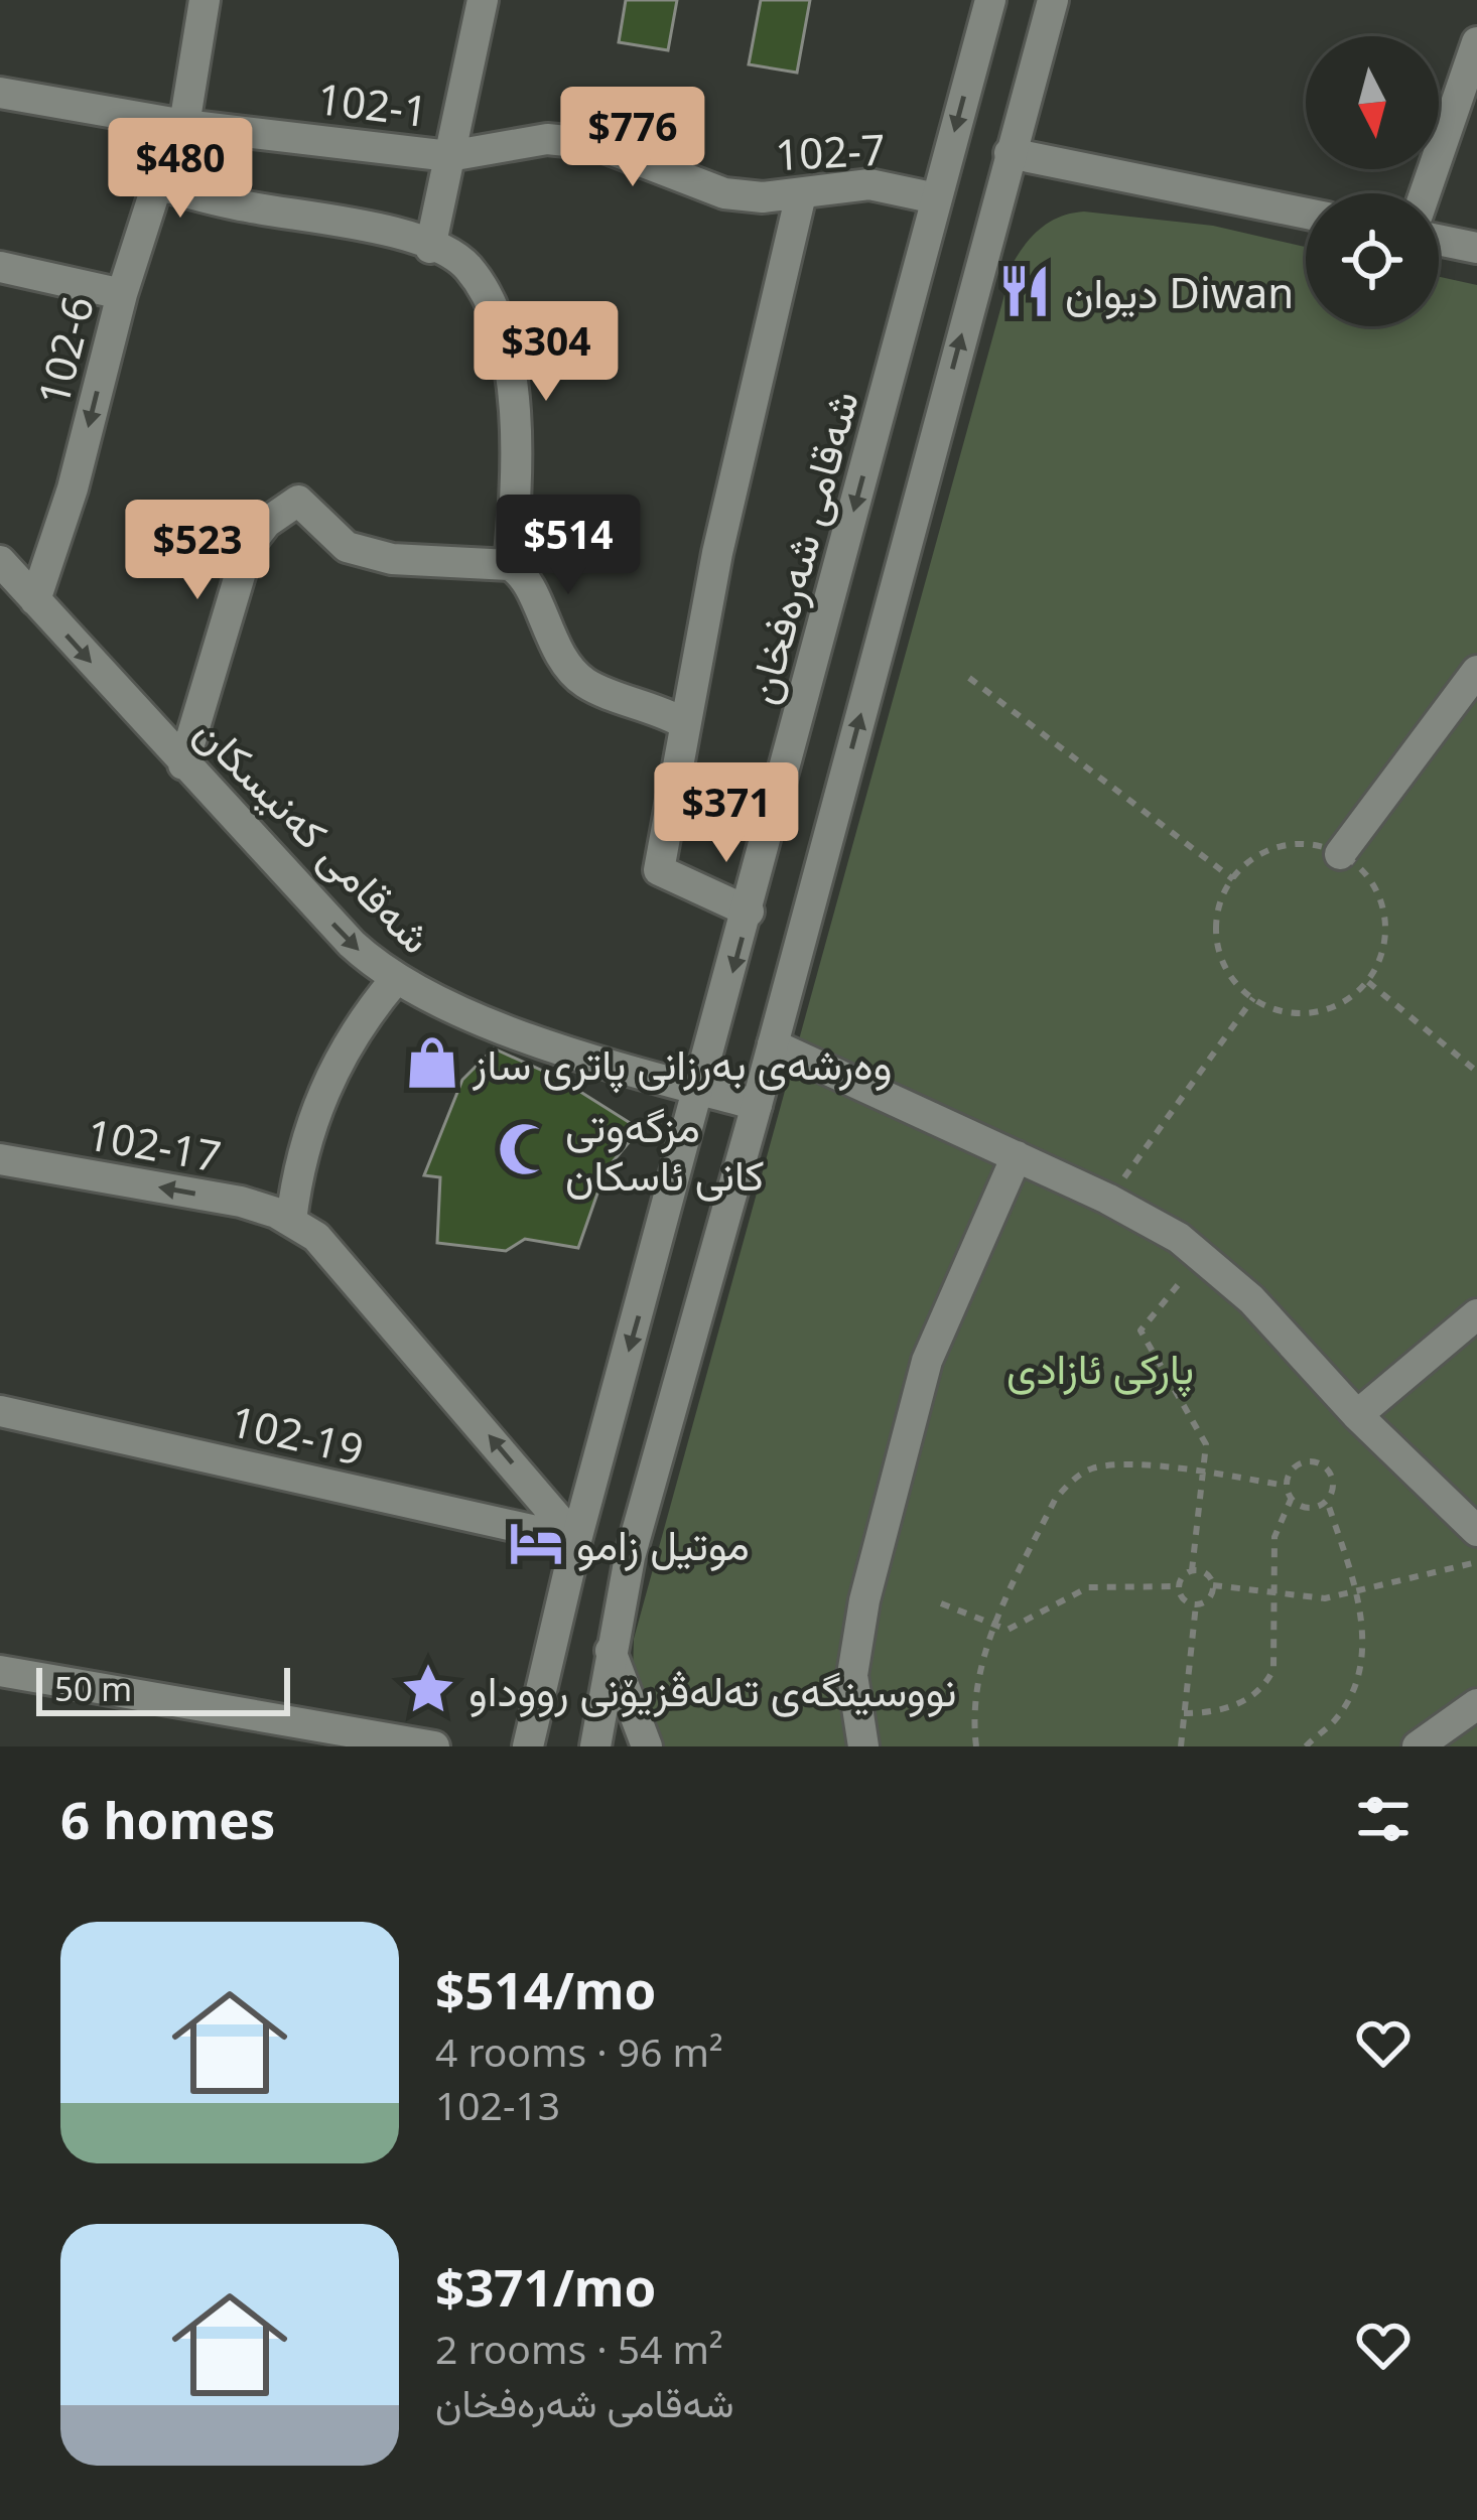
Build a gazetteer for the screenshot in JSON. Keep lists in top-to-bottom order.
{
  "streets": {
    "street": [
      "102-1",
      "102-7",
      "102-6",
      "شەقامی شەرەفخان",
      "شەقامی کەنیسکان",
      "102-17",
      "102-19"
    ]
  },
  "crossings": [
    ["102-1", "102-7"],
    ["102-1", "102-6"],
    ["102-7", "شەقامی شەرەفخان"],
    ["102-6", "شەقامی کەنیسکان"],
    ["شەقامی شەرەفخان", "شەقامی کەنیسکان"],
    ["شەقامی شەرەفخان", "102-17"],
    ["شەقامی شەرەفخان", "102-19"],
    ["102-17", "102-19"]
  ],
  "one_way": ["102-6", "شەقامی کەنیسکان", "102-17"],
  "parks": ["پارکی ئازادی"],
  "places": {
    "restaurant": ["دیوان Diwan"],
    "shop": ["وەرشەی بەرزانی پاتری ساز"],
    "mosque": ["مزگەوتی کانی ئاسکان"],
    "hotel": ["موتيل زامو"],
    "place": ["نووسینگەی تەلەڤزیۆنی رووداو"]
  },
  "scale_bar": "50 m",
  "north": "bottom",
  "page": {
    "price": [
      "$776",
      "$480",
      "$304",
      "$514",
      "$523",
      "$371"
    ],
    "scale": "50 m",
    "heading": "6 homes",
    "list": [
      {
        "name": "$514/mo",
        "note": "4 rooms · 96 m² · 102-13"
      },
      {
        "name": "$371/mo",
        "note": "2 rooms · 54 m² · شەقامی شەرەفخان"
      }
    ]
  }
}
